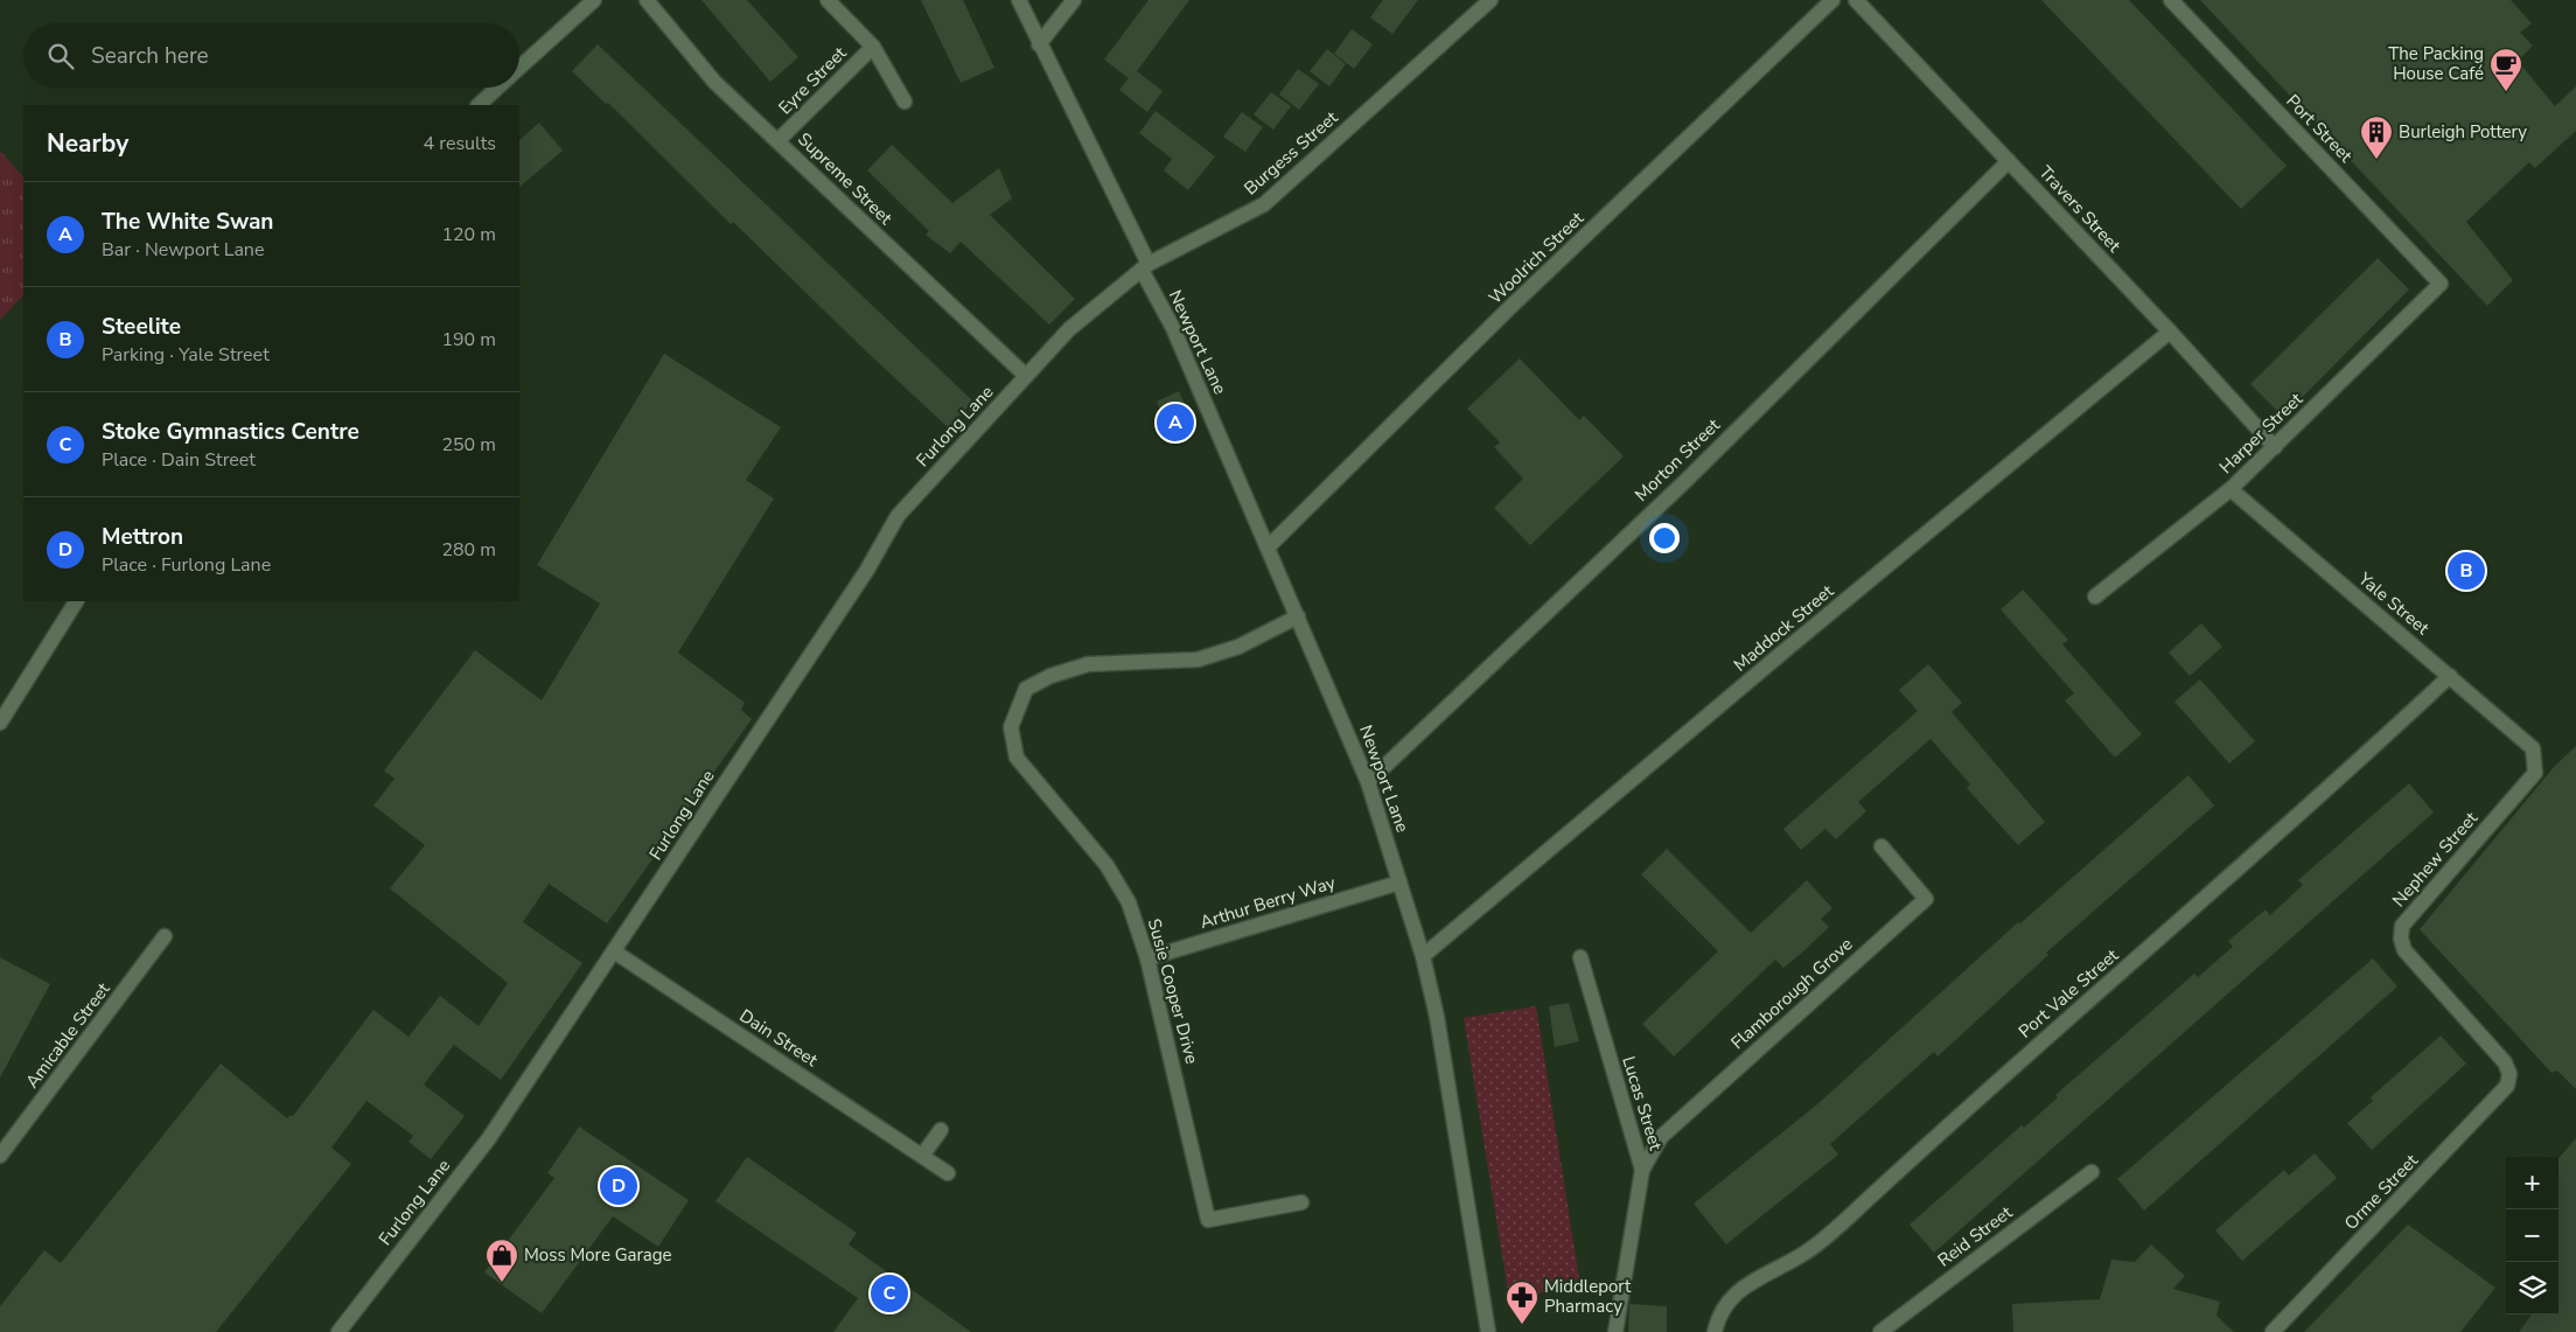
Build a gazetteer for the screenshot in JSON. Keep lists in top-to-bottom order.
{
  "streets": {
    "street": [
      "Eyre Street",
      "Port Street",
      "Burgess Street",
      "Supreme Street",
      "Travers Street",
      "Woolrich Street",
      "Newport Lane",
      "Furlong Lane",
      "Harper Street",
      "Morton Street",
      "Yale Street",
      "Maddock Street",
      "Nephew Street",
      "Arthur Berry Way",
      "Susie Cooper Drive",
      "Flamborough Grove",
      "Port Vale Street",
      "Amicable Street",
      "Dain Street",
      "Lucas Street",
      "Orme Street",
      "Reid Street"
    ]
  },
  "crossings": [
    ["Eyre Street", "Supreme Street"],
    ["Port Street", "Harper Street"],
    ["Burgess Street", "Newport Lane"],
    ["Burgess Street", "Furlong Lane"],
    ["Supreme Street", "Furlong Lane"],
    ["Travers Street", "Harper Street"],
    ["Travers Street", "Morton Street"],
    ["Travers Street", "Maddock Street"],
    ["Woolrich Street", "Newport Lane"],
    ["Newport Lane", "Morton Street"],
    ["Newport Lane", "Maddock Street"],
    ["Newport Lane", "Arthur Berry Way"],
    ["Newport Lane", "Susie Cooper Drive"],
    ["Furlong Lane", "Dain Street"],
    ["Harper Street", "Yale Street"],
    ["Yale Street", "Nephew Street"],
    ["Yale Street", "Port Vale Street"],
    ["Nephew Street", "Orme Street"],
    ["Arthur Berry Way", "Susie Cooper Drive"],
    ["Flamborough Grove", "Lucas Street"]
  ],
  "places": {
    "cafe": ["The Packing House Café"],
    "building": ["Burleigh Pottery"],
    "shop": ["Moss More Garage"],
    "pharmacy": ["Middleport Pharmacy"]
  },
  "page": {
    "search": "Search here",
    "heading": ["Nearby", "4 results"],
    "list": [
      {
        "mark": "A",
        "name": "The White Swan",
        "note": "Bar · Newport Lane",
        "value": "120 m"
      },
      {
        "mark": "B",
        "name": "Steelite",
        "note": "Parking · Yale Street",
        "value": "190 m"
      },
      {
        "mark": "C",
        "name": "Stoke Gymnastics Centre",
        "note": "Place · Dain Street",
        "value": "250 m"
      },
      {
        "mark": "D",
        "name": "Mettron",
        "note": "Place · Furlong Lane",
        "value": "280 m"
      }
    ],
    "pins": [
      "A",
      "B",
      "D",
      "C"
    ],
    "map_buttons": ["+", "−"]
  }
}
